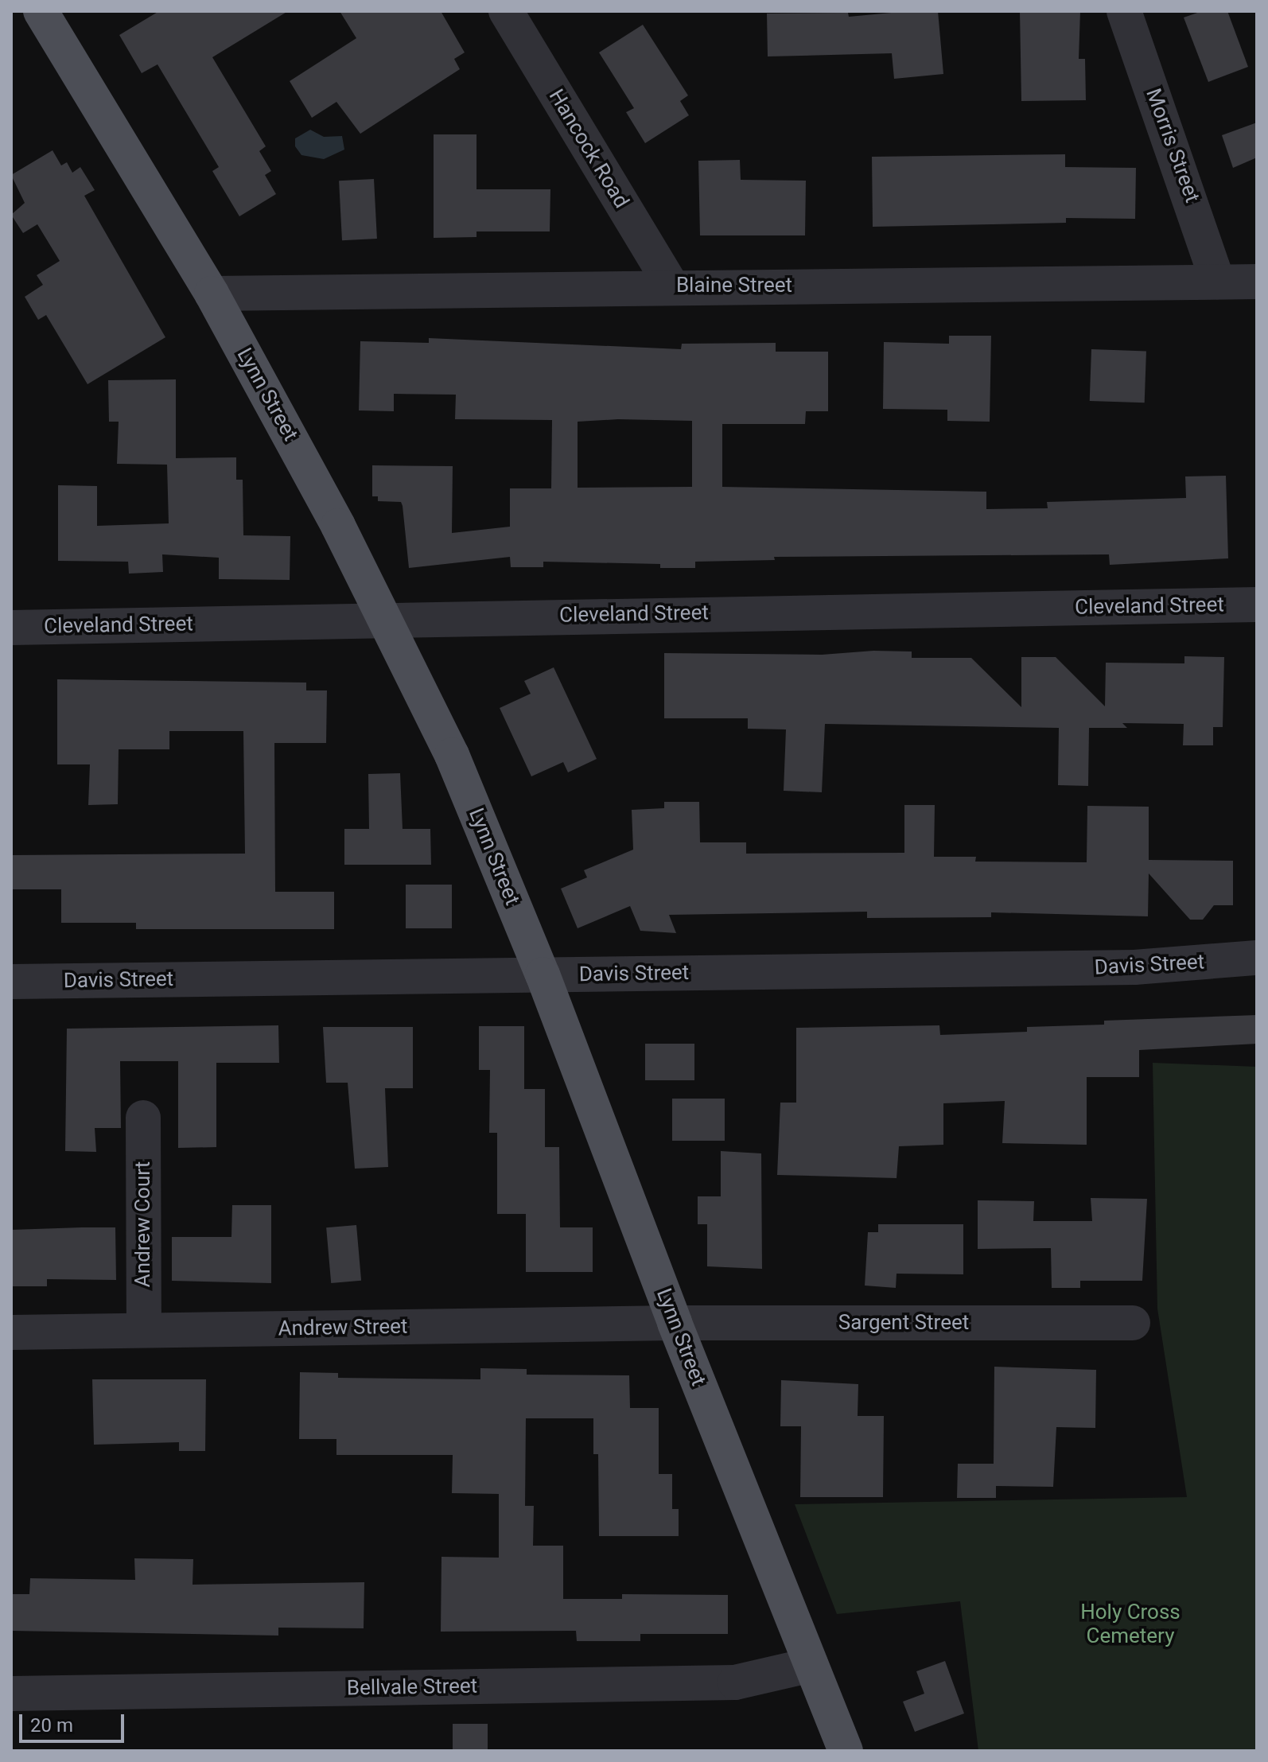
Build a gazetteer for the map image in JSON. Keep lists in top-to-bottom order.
{
  "streets": {
    "main road": ["Lynn Street"],
    "street": [
      "Morris Street",
      "Hancock Road",
      "Blaine Street",
      "Cleveland Street",
      "Davis Street",
      "Andrew Court",
      "Sargent Street",
      "Andrew Street",
      "Bellvale Street"
    ]
  },
  "crossings": [
    ["Morris Street", "Blaine Street"],
    ["Hancock Road", "Blaine Street"],
    ["Blaine Street", "Lynn Street"],
    ["Lynn Street", "Cleveland Street"],
    ["Lynn Street", "Davis Street"],
    ["Lynn Street", "Sargent Street"],
    ["Lynn Street", "Andrew Street"],
    ["Lynn Street", "Bellvale Street"],
    ["Andrew Court", "Andrew Street"],
    ["Sargent Street", "Andrew Street"]
  ],
  "parks": ["Holy Cross Cemetery"],
  "scale_bar": "20 m"
}
